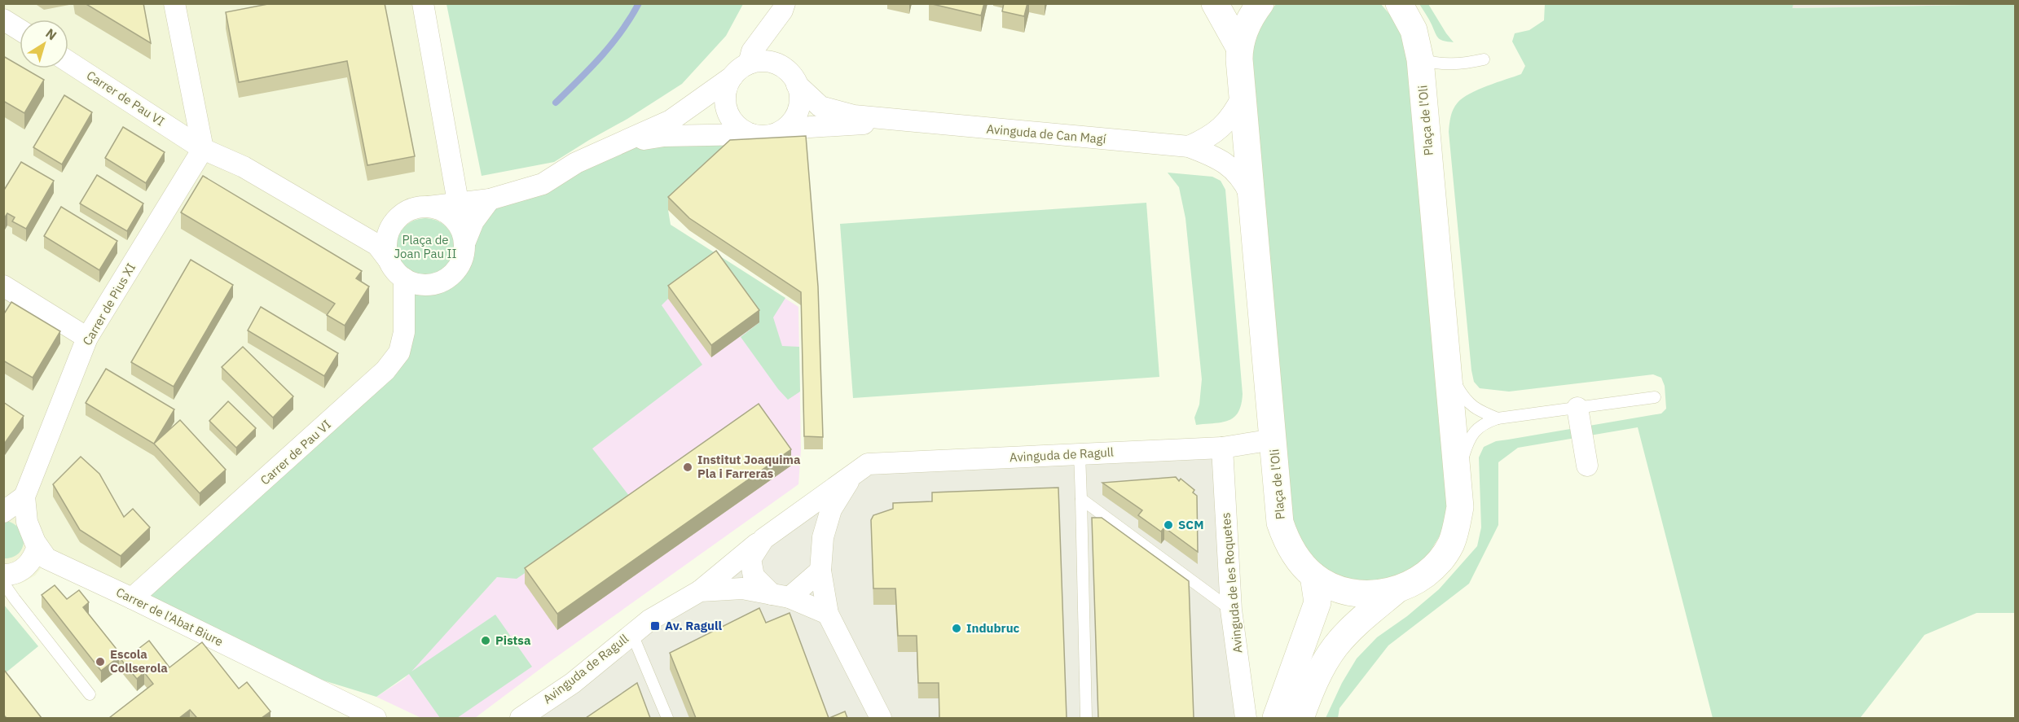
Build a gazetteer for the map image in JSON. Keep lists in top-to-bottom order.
{
  "streets": {
    "main road": ["Plaça de l'Oli"],
    "street": [
      "Carrer de Pau VI",
      "Avinguda de Can Magí",
      "Carrer de Pius XI",
      "Avinguda de Ragull",
      "Avinguda de les Roquetes",
      "Carrer de l'Abat Biure"
    ]
  },
  "crossings": [
    ["Carrer de Pau VI", "Carrer de Pius XI"],
    ["Carrer de Pau VI", "Carrer de l'Abat Biure"],
    ["Plaça de l'Oli", "Avinguda de Can Magí"],
    ["Plaça de l'Oli", "Avinguda de Ragull"],
    ["Carrer de Pius XI", "Carrer de l'Abat Biure"],
    ["Avinguda de Ragull", "Avinguda de les Roquetes"]
  ],
  "parks": ["Plaça de Joan Pau II"],
  "places": {
    "other": [
      "Institut Joaquima Pla i Farreras",
      "SCM",
      "Indubruc",
      "Pistsa",
      "Escola Collserola"
    ],
    "transit": ["Av. Ragull"]
  },
  "north": "top right"
}
